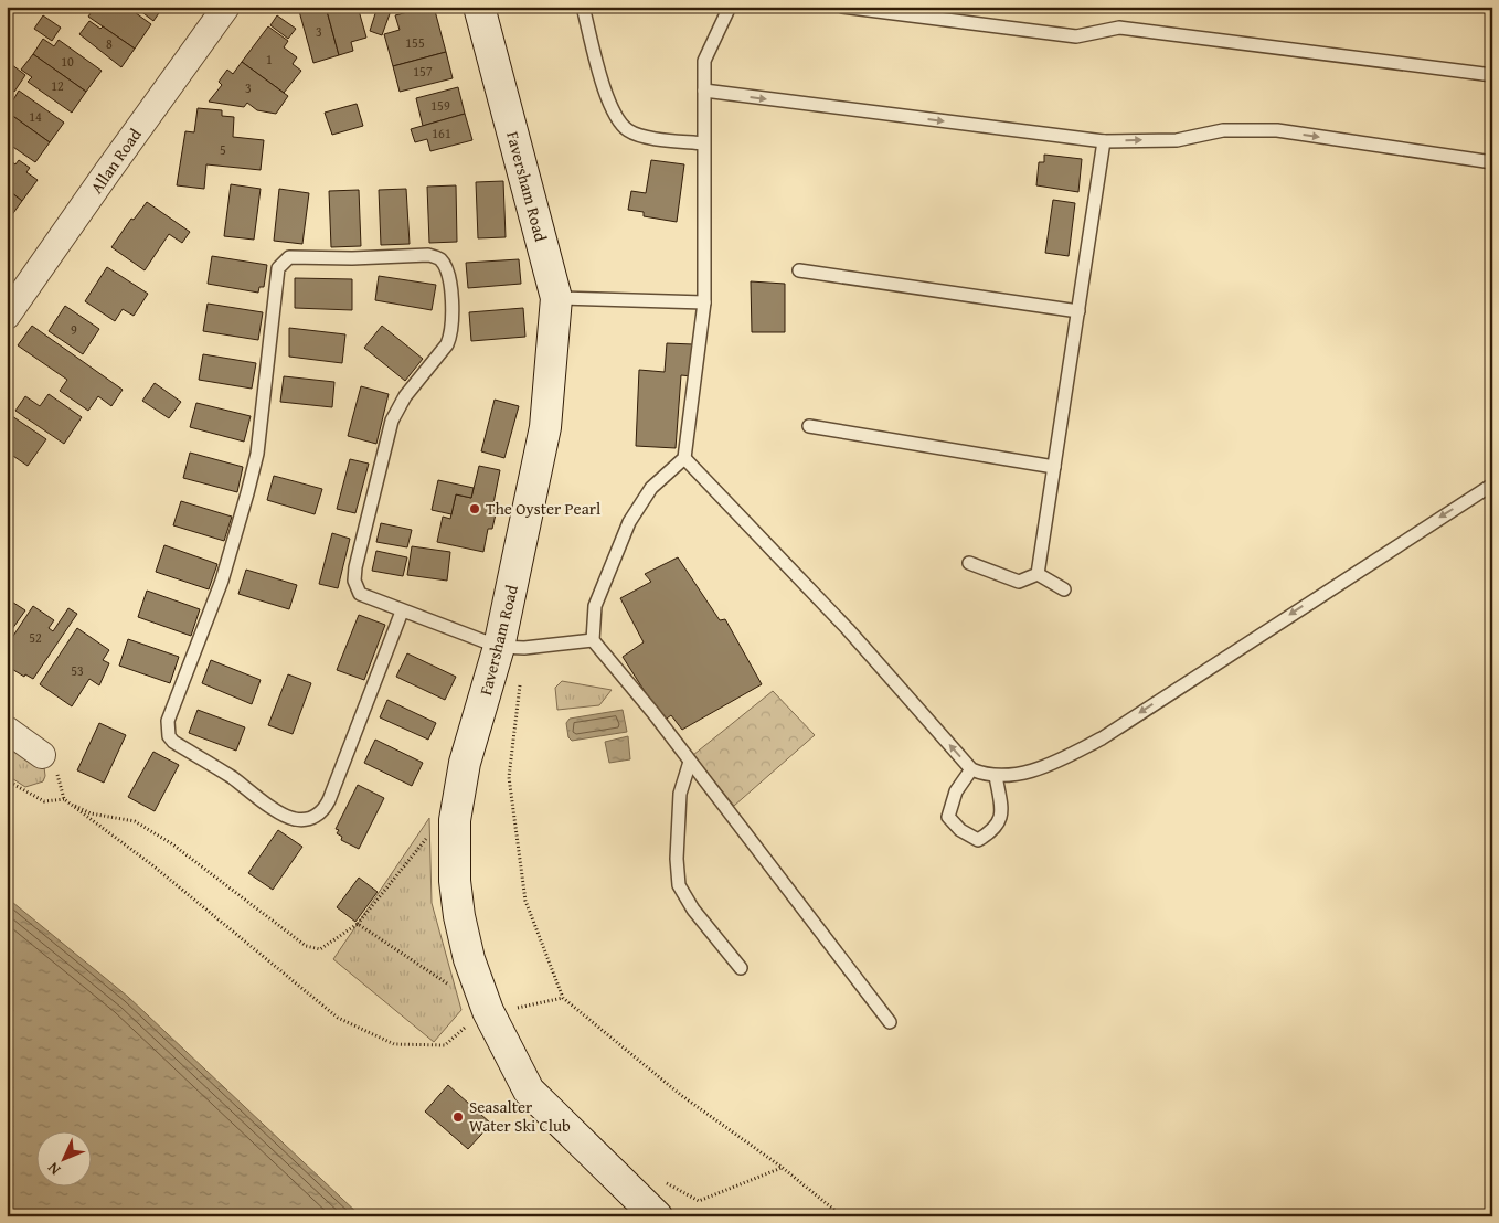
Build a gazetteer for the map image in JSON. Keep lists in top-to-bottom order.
{
  "streets": {
    "street": ["Allan Road", "Faversham Road"]
  },
  "places": ["The Oyster Pearl", "Seasalter Water Ski Club"],
  "house_numbers": [
    "3",
    "155",
    "8",
    "1",
    "10",
    "157",
    "12",
    "3",
    "159",
    "14",
    "161",
    "5",
    "9",
    "52",
    "53"
  ],
  "north": "bottom left"
}
